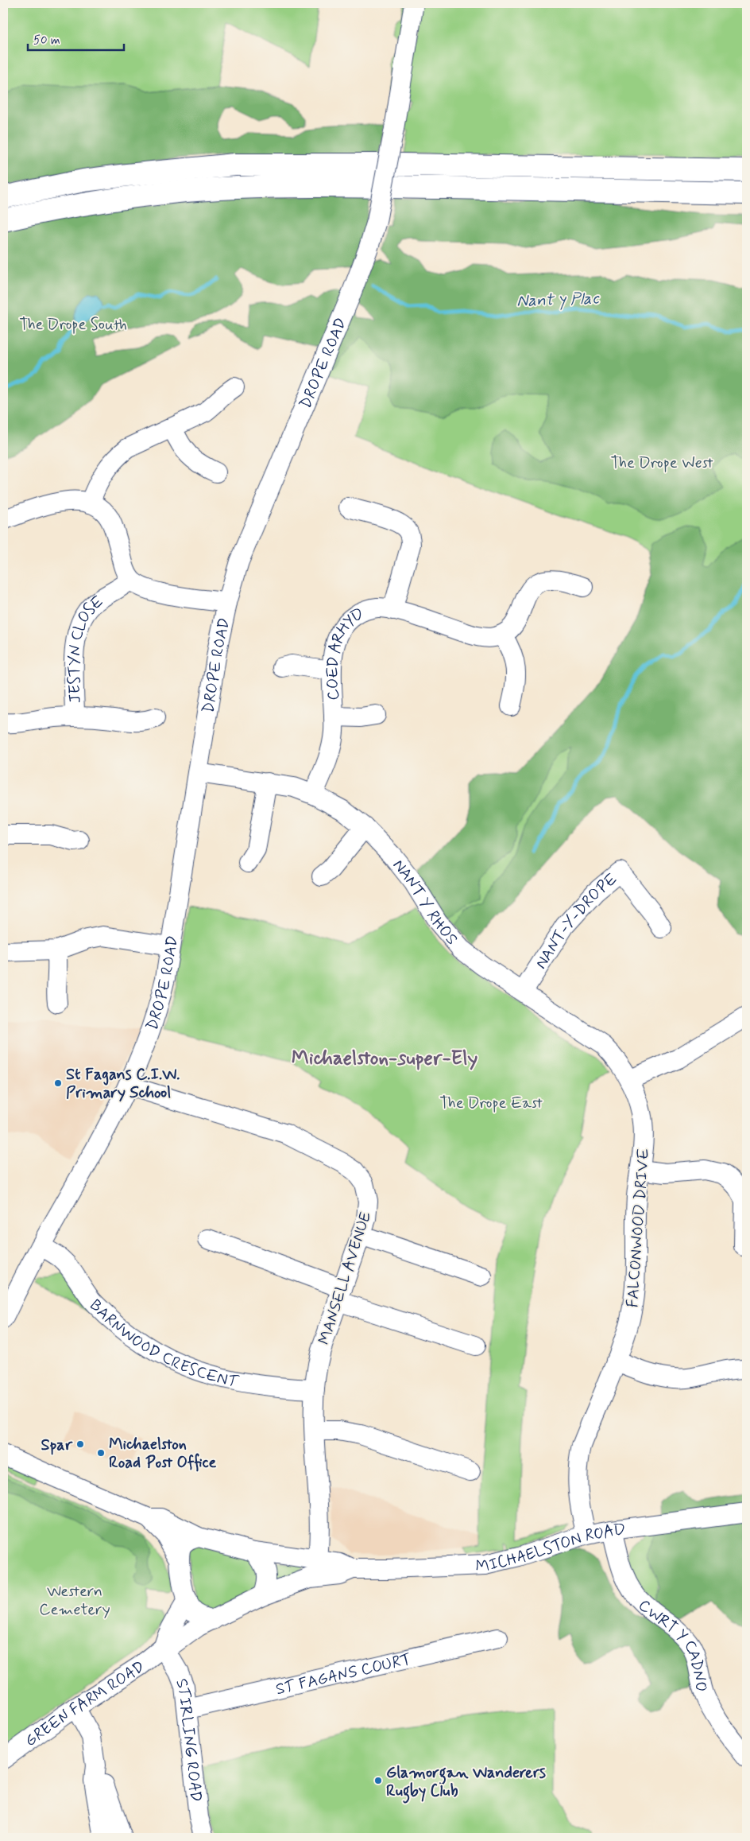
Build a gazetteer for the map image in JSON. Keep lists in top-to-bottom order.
{
  "streets": {
    "street": [
      "DROPE ROAD",
      "JESTYN CLOSE",
      "COED ARHYD",
      "NANT Y RHOS",
      "NANT-Y-DROPE",
      "FALCONWOOD DRIVE",
      "MANSELL AVENUE",
      "BARNWOOD CRESCENT",
      "MICHAELSTON ROAD",
      "CWRT Y CADNO",
      "ST FAGANS COURT",
      "GREEN FARM ROAD",
      "STIRLING ROAD"
    ]
  },
  "crossings": [
    ["DROPE ROAD", "NANT Y RHOS"],
    ["DROPE ROAD", "MANSELL AVENUE"],
    ["DROPE ROAD", "BARNWOOD CRESCENT"],
    ["COED ARHYD", "NANT Y RHOS"],
    ["NANT Y RHOS", "NANT-Y-DROPE"],
    ["NANT Y RHOS", "FALCONWOOD DRIVE"],
    ["FALCONWOOD DRIVE", "MICHAELSTON ROAD"],
    ["MANSELL AVENUE", "BARNWOOD CRESCENT"],
    ["MANSELL AVENUE", "MICHAELSTON ROAD"],
    ["MICHAELSTON ROAD", "CWRT Y CADNO"],
    ["MICHAELSTON ROAD", "GREEN FARM ROAD"],
    ["ST FAGANS COURT", "STIRLING ROAD"],
    ["GREEN FARM ROAD", "STIRLING ROAD"]
  ],
  "districts": ["Michaelston-super-Ely"],
  "water": ["Nant y Plac"],
  "parks": [
    "The Drope South",
    "The Drope West",
    "The Drope East",
    "Western Cemetery"
  ],
  "places": [
    "St Fagans C.I.W. Primary School",
    "Spar",
    "Michaelston Road Post Office",
    "Glamorgan Wanderers Rugby Club"
  ],
  "scale_bar": "50 m"
}
